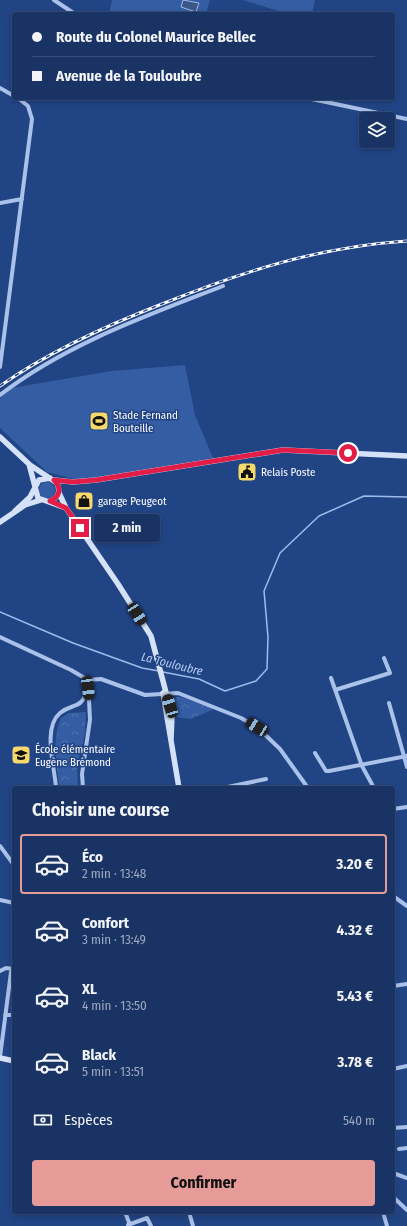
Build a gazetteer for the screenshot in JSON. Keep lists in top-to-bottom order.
{
  "water": ["La Touloubre"],
  "places": {
    "sports": ["Stade Fernand Bouteille"],
    "public building": ["Relais Poste"],
    "shop": ["garage Peugeot"],
    "school or university": ["École élémentaire Eugène Brémond"]
  },
  "page": {
    "banner": ["Route du Colonel Maurice Bellec", "Avenue de la Touloubre"],
    "bubble": "2 min",
    "heading": "Choisir une course",
    "list": [
      {
        "name": "Éco",
        "note": "2 min · 13:48",
        "value": "3.20 €"
      },
      {
        "name": "Confort",
        "note": "3 min · 13:49",
        "value": "4.32 €"
      },
      {
        "name": "XL",
        "note": "4 min · 13:50",
        "value": "5.43 €"
      },
      {
        "name": "Black",
        "note": "5 min · 13:51",
        "value": "3.78 €"
      }
    ],
    "pay": ["Espèces", "540 m"],
    "buttons": "Confirmer"
  }
}
